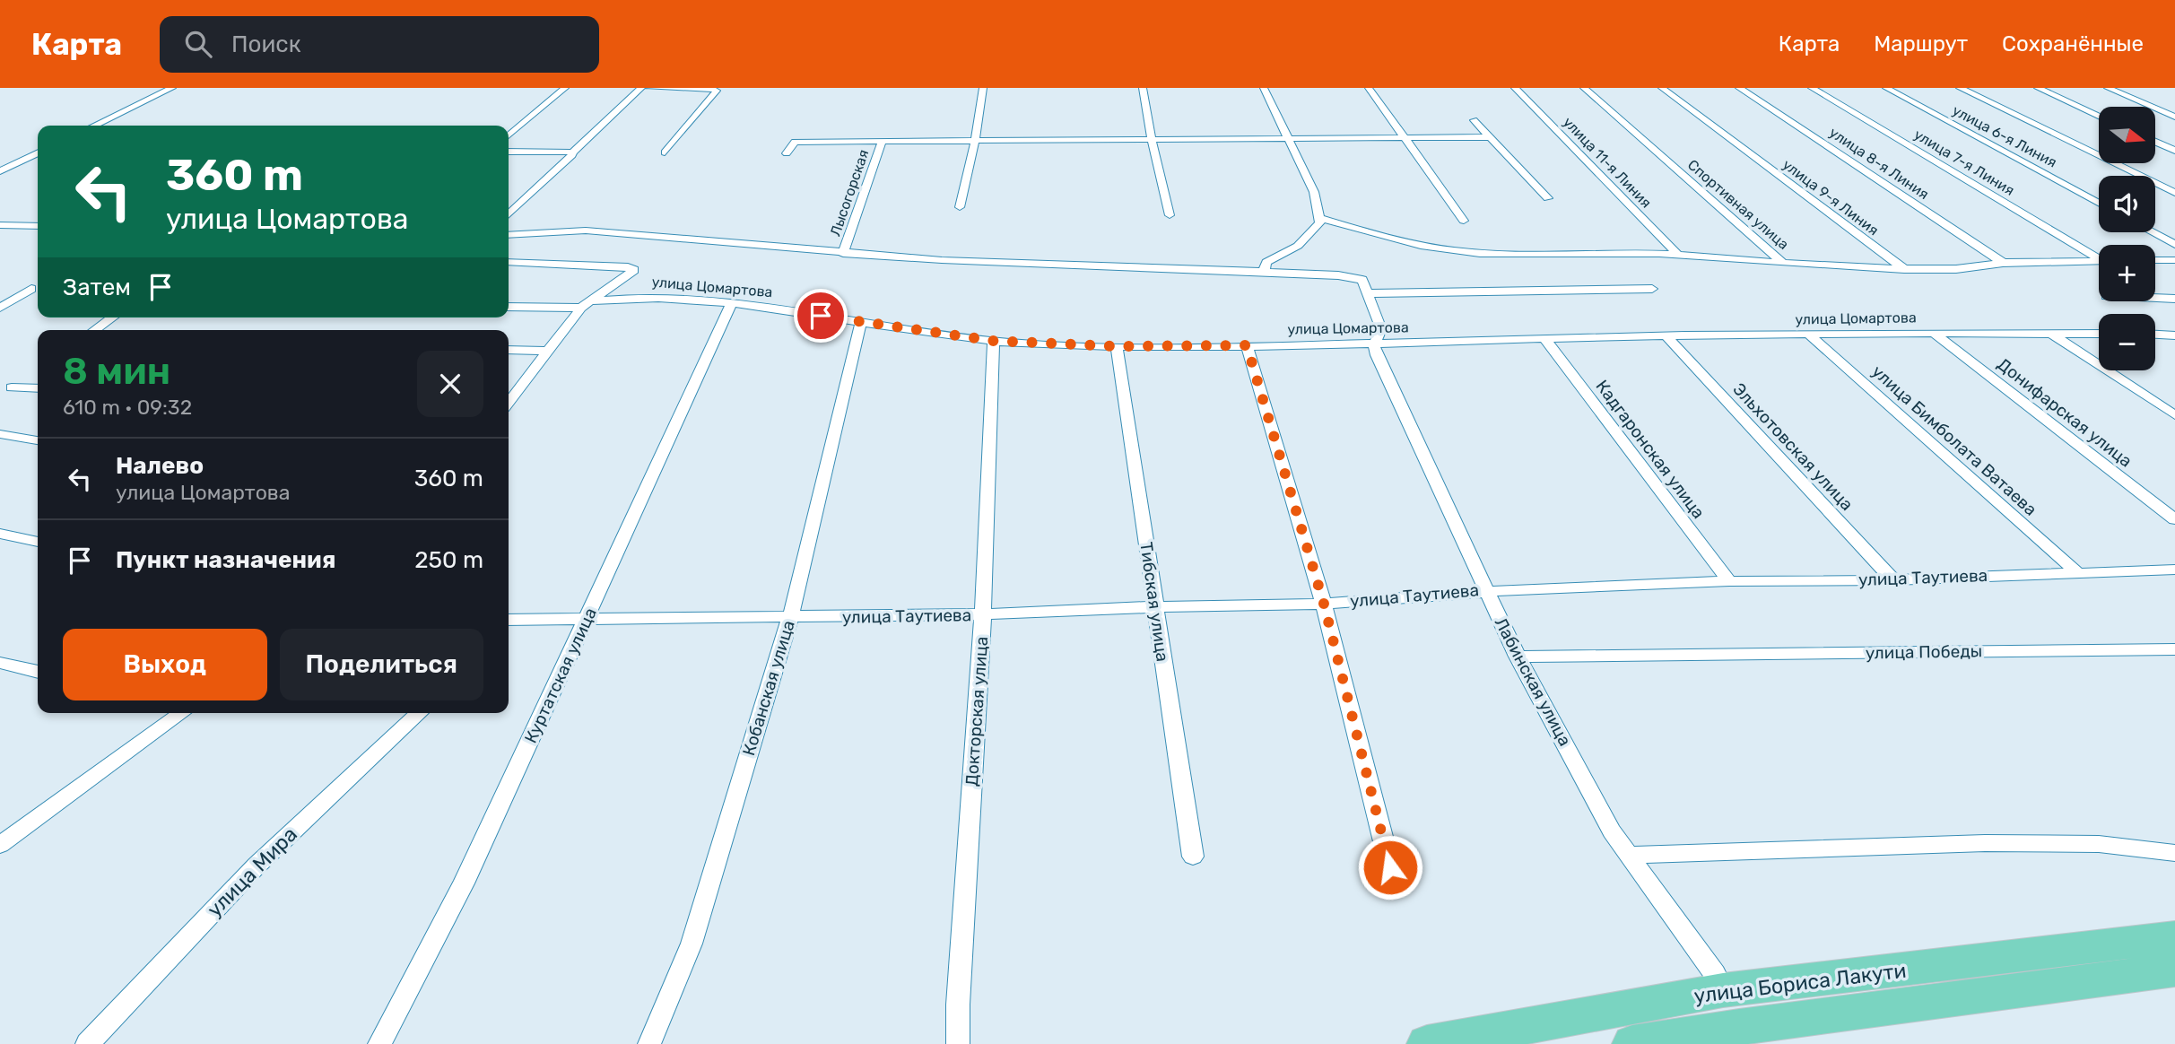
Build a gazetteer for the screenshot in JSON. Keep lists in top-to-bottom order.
{
  "streets": {
    "main road": ["улица Бориса Лакути"],
    "street": [
      "улица 6-я Линия",
      "улица 11-я Линия",
      "улица 7-я Линия",
      "улица 8-я Линия",
      "Лысогорская",
      "улица 9-я Линия",
      "Спортивная улица",
      "улица Цомартова",
      "Донифарская улица",
      "улица Бимболата Ватаева",
      "Эльхотовская улица",
      "Кадгаронская улица",
      "улица Таутиева",
      "Тибская улица",
      "улица Победы",
      "Куртатская улица",
      "Лабинская улица",
      "Кобанская улица",
      "Докторская улица",
      "улица Мира"
    ]
  },
  "crossings": [
    ["улица 9-я Линия", "Спортивная улица"],
    ["улица Цомартова", "Донифарская улица"],
    ["улица Цомартова", "улица Бимболата Ватаева"],
    ["улица Цомартова", "Эльхотовская улица"],
    ["улица Цомартова", "Кадгаронская улица"],
    ["улица Цомартова", "Тибская улица"],
    ["улица Цомартова", "Куртатская улица"],
    ["улица Цомартова", "Лабинская улица"],
    ["улица Цомартова", "Кобанская улица"],
    ["улица Цомартова", "Докторская улица"],
    ["улица Бимболата Ватаева", "улица Таутиева"],
    ["Эльхотовская улица", "улица Таутиева"],
    ["Кадгаронская улица", "улица Таутиева"],
    ["улица Таутиева", "Тибская улица"],
    ["улица Таутиева", "Куртатская улица"],
    ["улица Таутиева", "Лабинская улица"],
    ["улица Таутиева", "Кобанская улица"],
    ["улица Таутиева", "Докторская улица"],
    ["улица Победы", "Лабинская улица"],
    ["Лабинская улица", "улица Бориса Лакути"]
  ],
  "north": "right",
  "page": {
    "header": "Карта",
    "search": "Поиск",
    "nav": ["Карта", "Маршрут", "Сохранённые"],
    "map_buttons": ["+", "−"],
    "turn": ["360 m", "улица Цомартова"],
    "then": "Затем",
    "heading": ["8 мин", "610 m · 09:32"],
    "list": [
      {
        "name": "Налево",
        "note": "улица Цомартова",
        "value": "360 m"
      },
      {
        "name": "Пункт назначения",
        "value": "250 m"
      }
    ],
    "buttons": ["Выход", "Поделиться"]
  }
}
